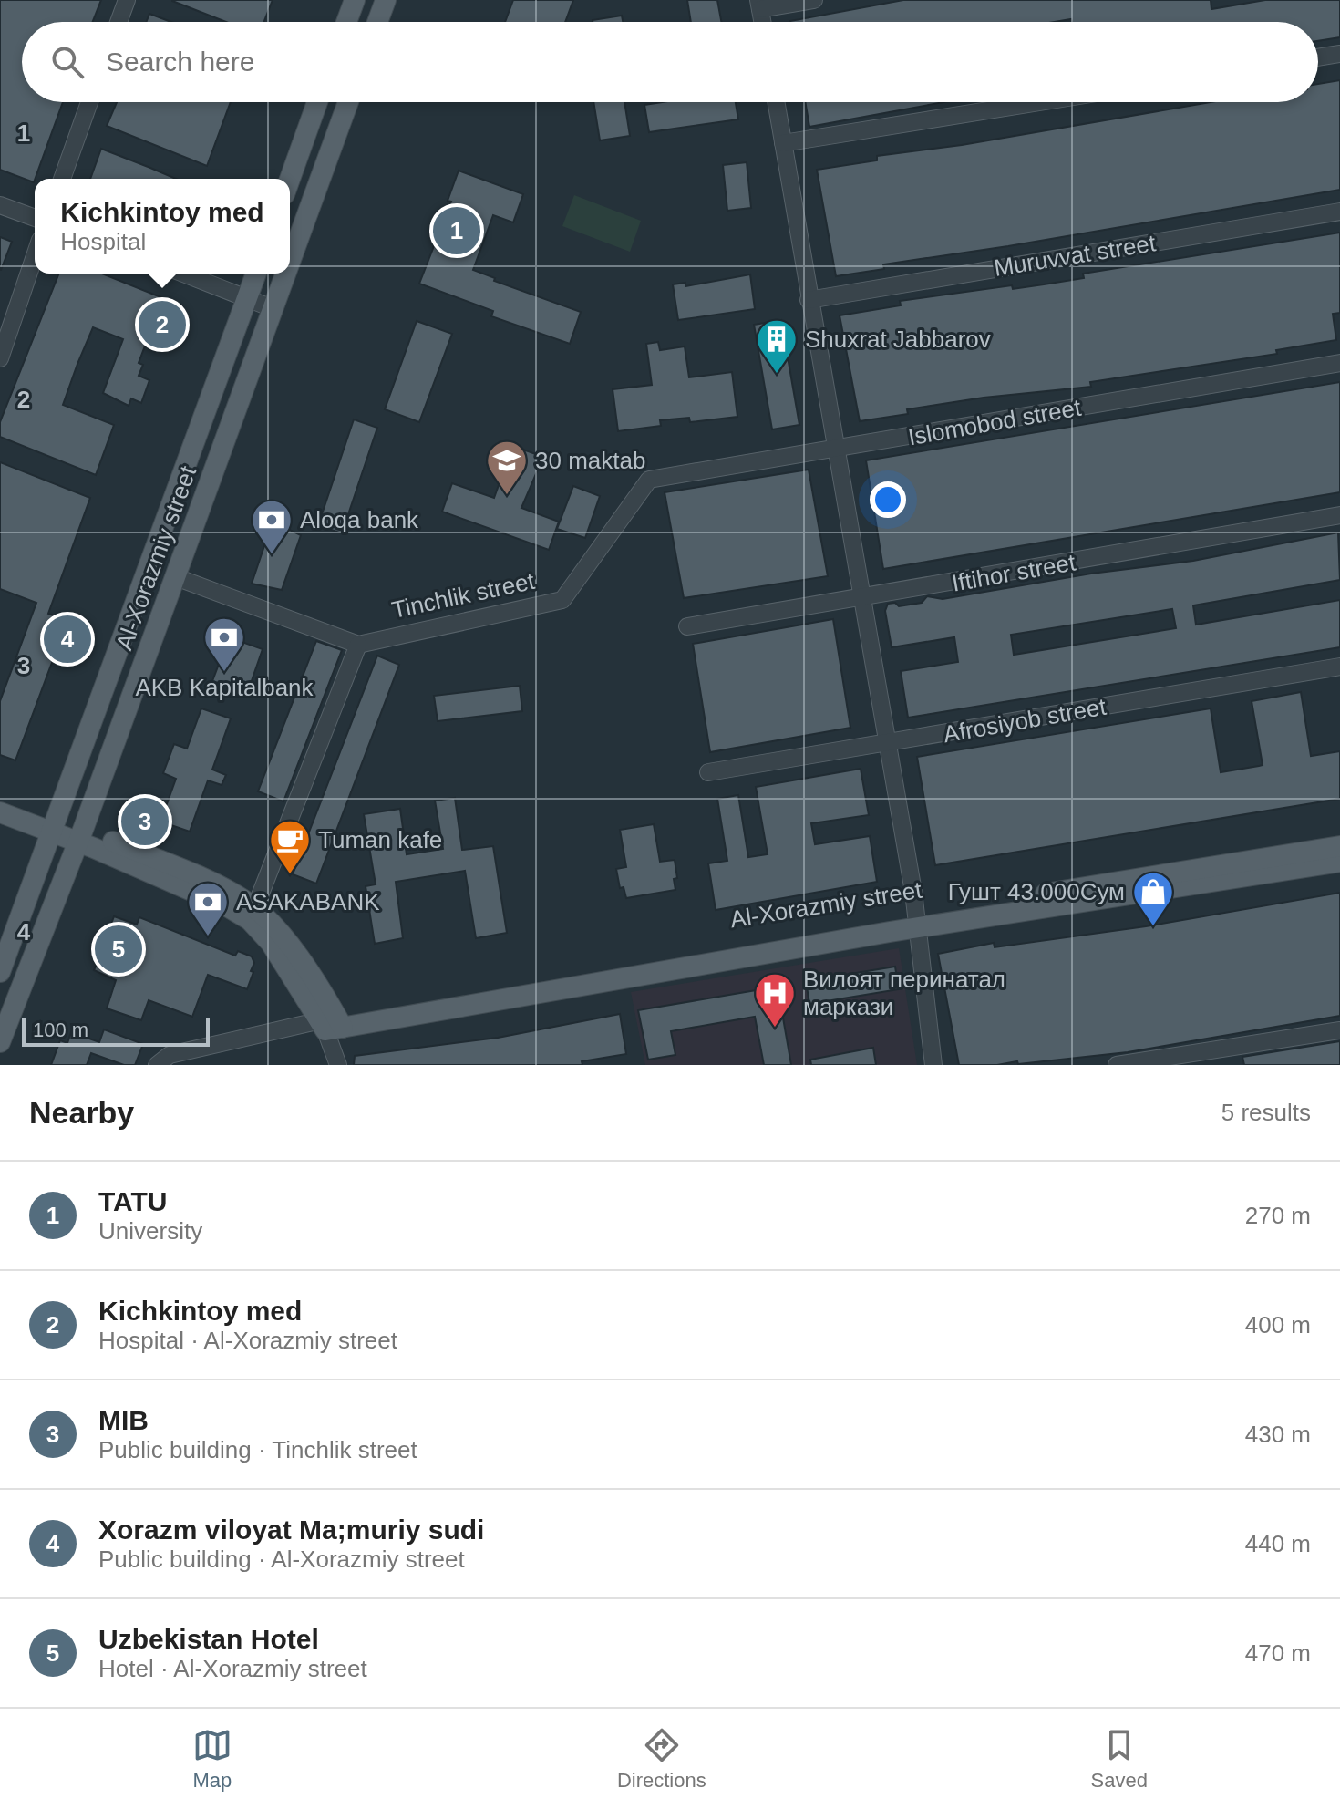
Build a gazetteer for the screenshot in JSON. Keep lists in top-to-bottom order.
{
  "streets": {
    "main road": ["Al-Xorazmiy street"],
    "street": [
      "Muruvvat street",
      "Islomobod street",
      "Iftihor street",
      "Tinchlik street",
      "Afrosiyob street"
    ]
  },
  "crossings": [
    ["Islomobod street", "Tinchlik street"]
  ],
  "places": {
    "building": ["Shuxrat Jabbarov"],
    "school or university": ["30 maktab"],
    "bank": ["Aloqa bank", "AKB Kapitalbank", "ASAKABANK"],
    "cafe": ["Tuman kafe"],
    "shop": ["Гушт 43.000Сум"],
    "hospital": ["Вилоят перинатал маркази"]
  },
  "scale_bar": "100 m",
  "page": {
    "search": "Search here",
    "popup": ["Kichkintoy med", "Hospital"],
    "pins": [
      "1",
      "2",
      "4",
      "3",
      "5"
    ],
    "scale": "100 m",
    "heading": ["Nearby", "5 results"],
    "list": [
      {
        "mark": "1",
        "name": "TATU",
        "note": "University",
        "value": "270 m"
      },
      {
        "mark": "2",
        "name": "Kichkintoy med",
        "note": "Hospital · Al-Xorazmiy street",
        "value": "400 m"
      },
      {
        "mark": "3",
        "name": "MIB",
        "note": "Public building · Tinchlik street",
        "value": "430 m"
      },
      {
        "mark": "4",
        "name": "Xorazm viloyat Ma;muriy sudi",
        "note": "Public building · Al-Xorazmiy street",
        "value": "440 m"
      },
      {
        "mark": "5",
        "name": "Uzbekistan Hotel",
        "note": "Hotel · Al-Xorazmiy street",
        "value": "470 m"
      }
    ],
    "nav": ["Map", "Directions", "Saved"]
  },
  "grid": {
    "rows": [
      "1",
      "2",
      "3",
      "4"
    ]
  }
}
